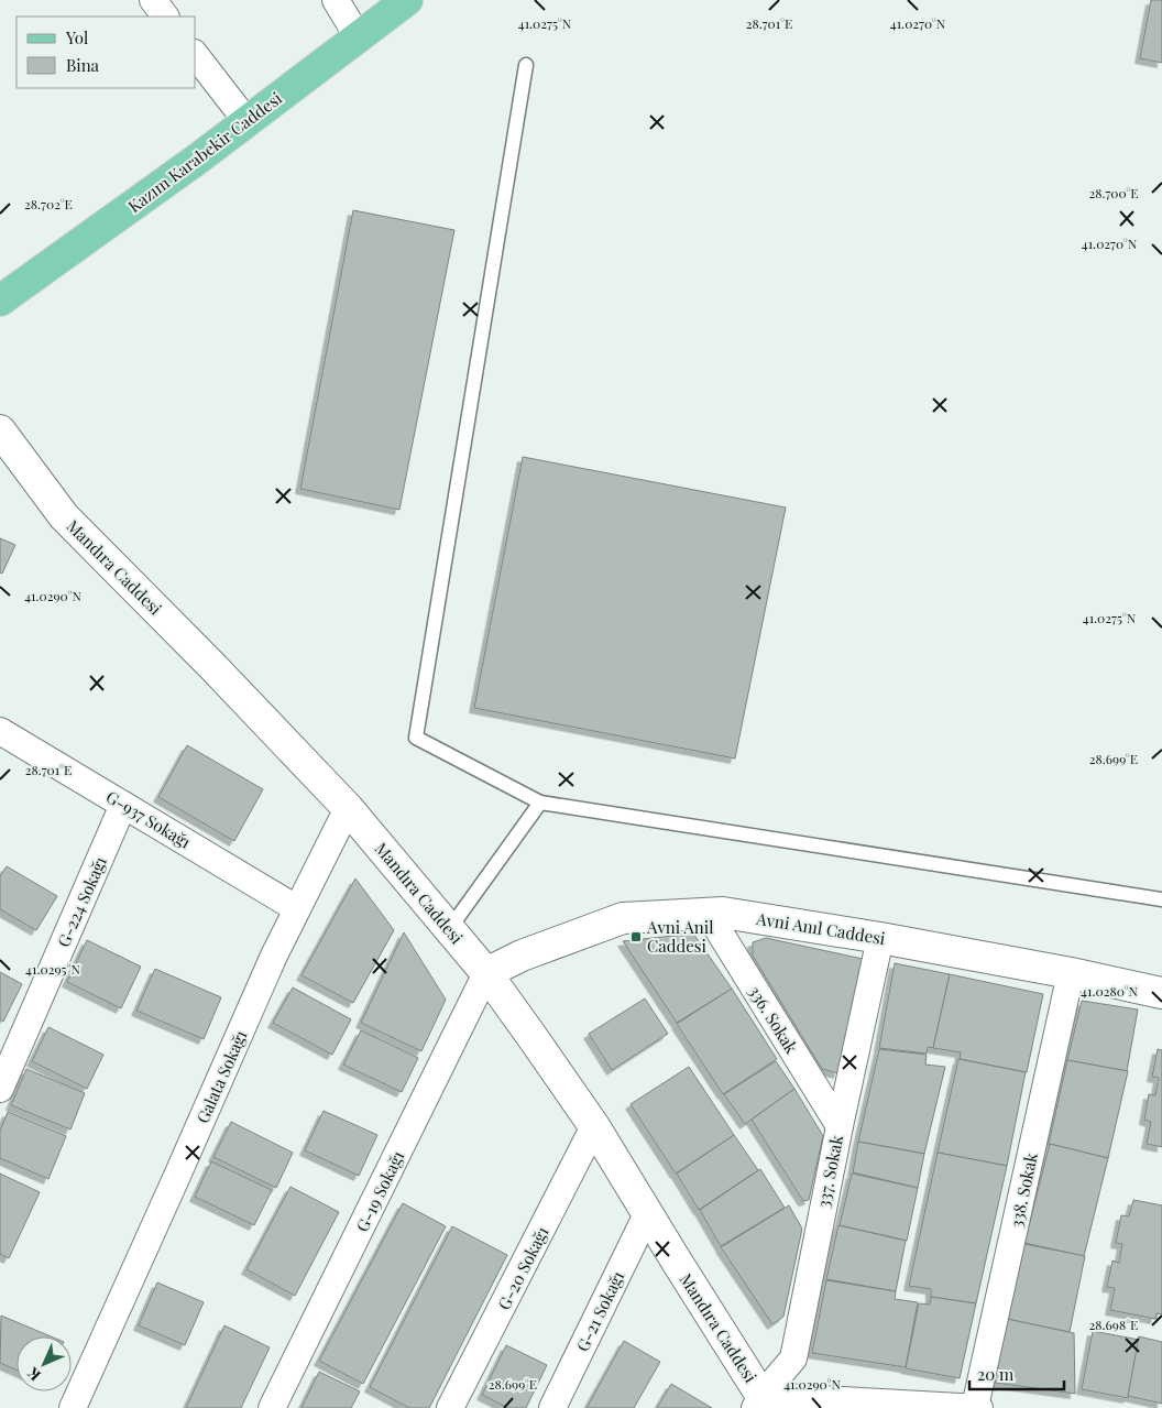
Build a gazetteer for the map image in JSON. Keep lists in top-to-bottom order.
{
  "streets": {
    "main road": ["Kazım Karabekir Caddesi"],
    "street": [
      "Mandıra Caddesi",
      "G-937 Sokağı",
      "G-224 Sokağı",
      "Avni Anıl Caddesi",
      "336. Sokak",
      "Galata Sokağı",
      "337. Sokak",
      "338. Sokak",
      "G-19 Sokağı",
      "G-20 Sokağı",
      "G-21 Sokağı"
    ]
  },
  "crossings": [
    ["Mandıra Caddesi", "Avni Anıl Caddesi"],
    ["Mandıra Caddesi", "Galata Sokağı"],
    ["Mandıra Caddesi", "337. Sokak"],
    ["Mandıra Caddesi", "G-19 Sokağı"],
    ["Mandıra Caddesi", "G-20 Sokağı"],
    ["Mandıra Caddesi", "G-21 Sokağı"],
    ["G-937 Sokağı", "G-224 Sokağı"],
    ["G-937 Sokağı", "Galata Sokağı"],
    ["Avni Anıl Caddesi", "336. Sokak"],
    ["Avni Anıl Caddesi", "337. Sokak"],
    ["Avni Anıl Caddesi", "338. Sokak"],
    ["Avni Anıl Caddesi", "G-19 Sokağı"],
    ["336. Sokak", "337. Sokak"]
  ],
  "places": {
    "transit": ["Avni Anil Caddesi"]
  },
  "legend": ["Yol", "Bina"],
  "scale_bar": "20 m",
  "north": "bottom left",
  "coordinates": [
    "41.0275°N",
    "28.701°E",
    "41.0270°N",
    "28.700°E",
    "28.702°E",
    "41.0290°N",
    "28.699°E",
    "41.0295°N",
    "41.0280°N",
    "28.698°E"
  ]
}
